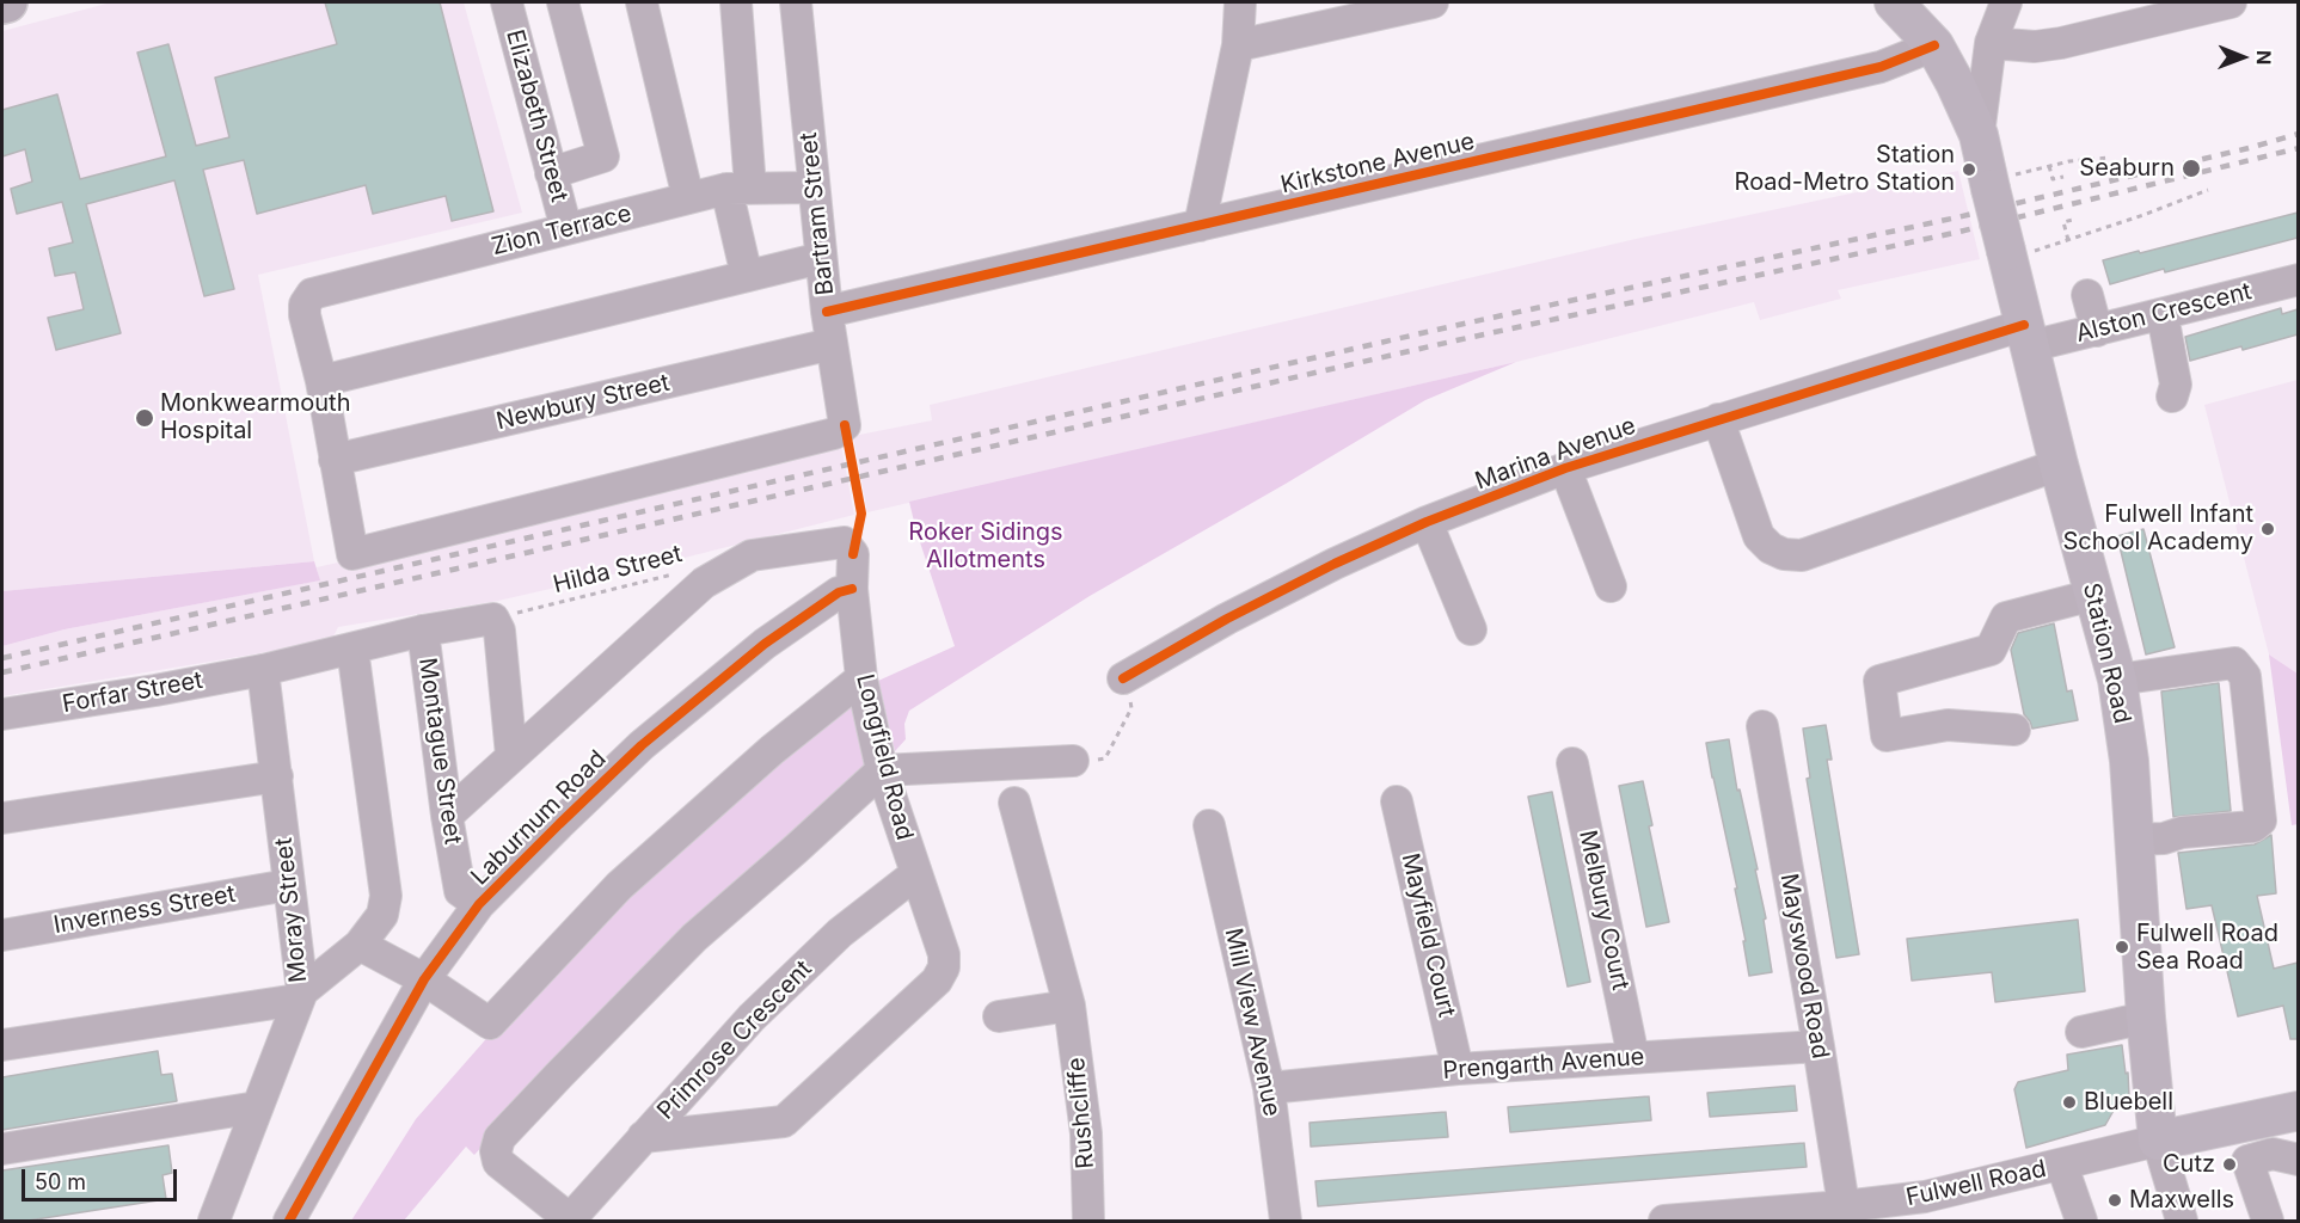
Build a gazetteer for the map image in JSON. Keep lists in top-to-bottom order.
{
  "streets": {
    "main road": ["Station Road"],
    "street": [
      "Elizabeth Street",
      "Kirkstone Avenue",
      "Bartram Street",
      "Zion Terrace",
      "Alston Crescent",
      "Newbury Street",
      "Marina Avenue",
      "Forfar Street",
      "Montague Street",
      "Longfield Road",
      "Laburnum Road",
      "Inverness Street",
      "Moray Street",
      "Melbury Court",
      "Mayfield Court",
      "Mayswood Road",
      "Mill View Avenue",
      "Primrose Crescent",
      "Prengarth Avenue",
      "Rushcliffe",
      "Fulwell Road"
    ],
    "path": ["Hilda Street"]
  },
  "crossings": [
    ["Elizabeth Street", "Zion Terrace"],
    ["Kirkstone Avenue", "Bartram Street"],
    ["Kirkstone Avenue", "Station Road"],
    ["Bartram Street", "Zion Terrace"],
    ["Bartram Street", "Newbury Street"],
    ["Alston Crescent", "Marina Avenue"],
    ["Alston Crescent", "Station Road"],
    ["Marina Avenue", "Station Road"],
    ["Hilda Street", "Forfar Street"],
    ["Station Road", "Fulwell Road"],
    ["Forfar Street", "Montague Street"],
    ["Forfar Street", "Moray Street"],
    ["Montague Street", "Laburnum Road"],
    ["Longfield Road", "Laburnum Road"],
    ["Longfield Road", "Primrose Crescent"],
    ["Inverness Street", "Moray Street"],
    ["Melbury Court", "Prengarth Avenue"],
    ["Mayfield Court", "Prengarth Avenue"],
    ["Mayswood Road", "Prengarth Avenue"],
    ["Mayswood Road", "Fulwell Road"],
    ["Mill View Avenue", "Prengarth Avenue"]
  ],
  "parks": ["Roker Sidings Allotments"],
  "places": [
    "Seaburn",
    "Station Road-Metro Station",
    "Monkwearmouth Hospital",
    "Fulwell Infant School Academy",
    "Fulwell Road Sea Road",
    "Bluebell",
    "Cutz",
    "Maxwells"
  ],
  "scale_bar": "50 m",
  "north": "right"
}
